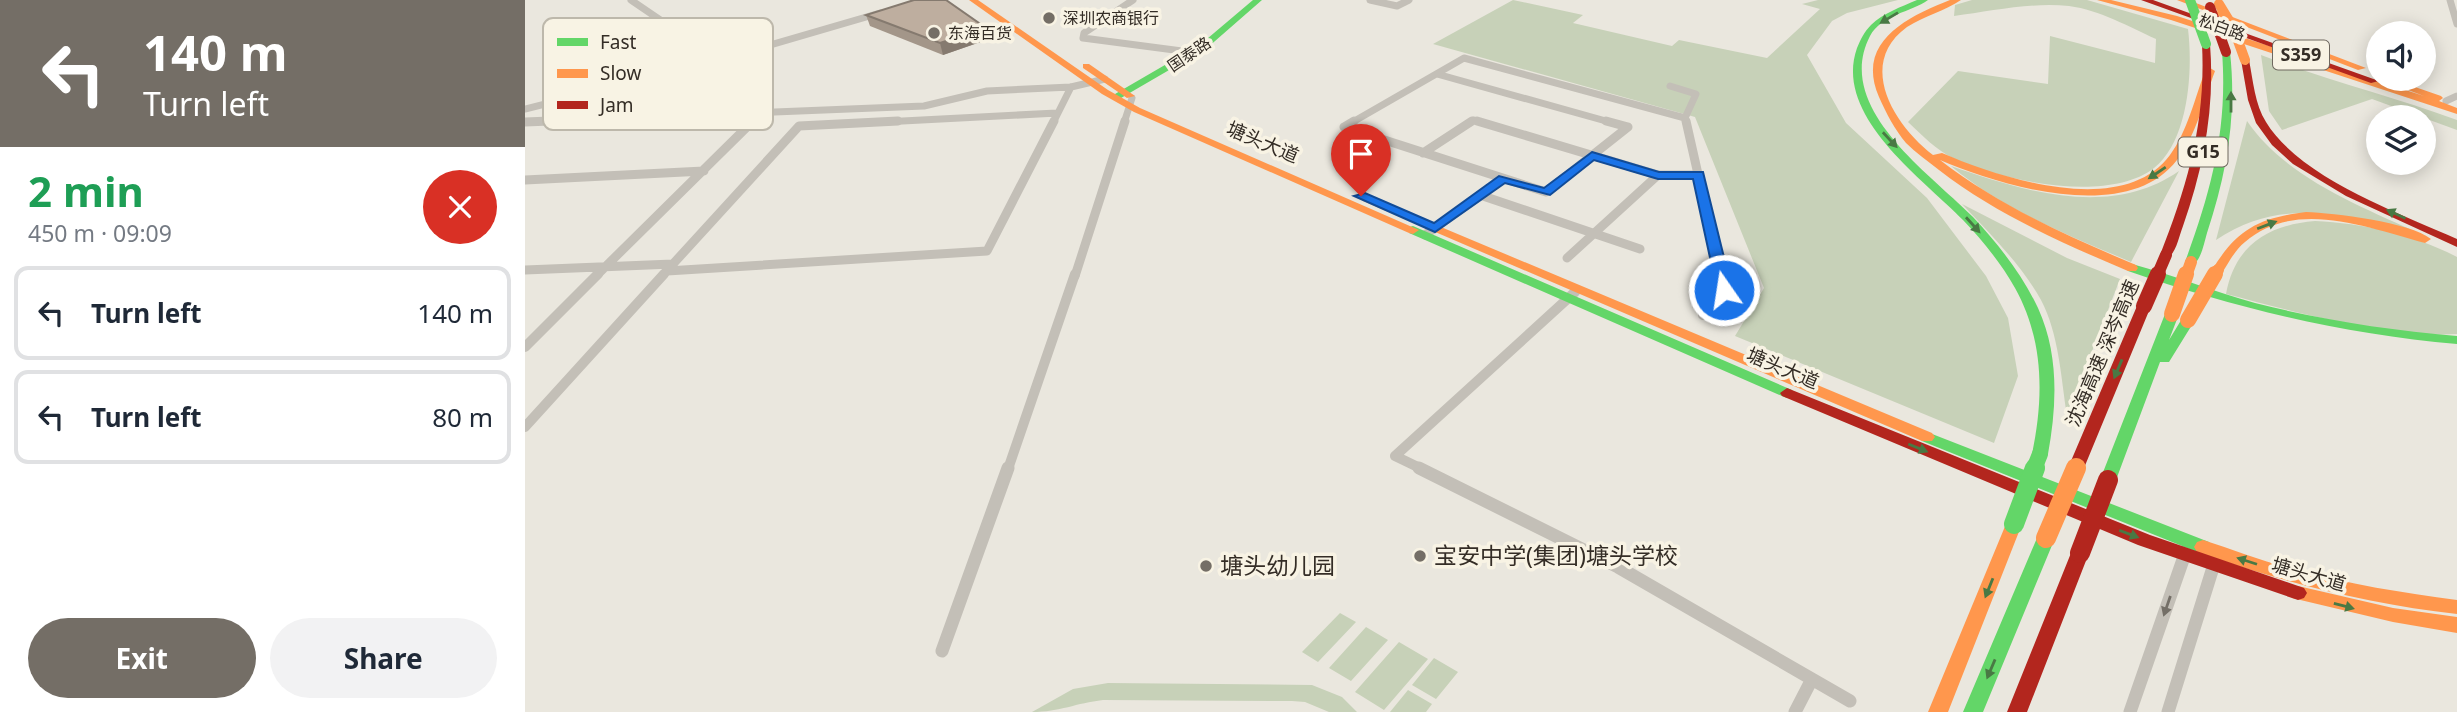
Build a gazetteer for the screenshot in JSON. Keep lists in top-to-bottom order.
{
  "streets": {
    "main road": [
      "松白路",
      "国泰路",
      "S359",
      "塘头大道",
      "G15",
      "沈海高速 深岑高速"
    ]
  },
  "crossings": [
    ["国泰路", "塘头大道"]
  ],
  "places": [
    "深圳农商银行",
    "东海百货",
    "宝安中学(集团)塘头学校",
    "塘头幼儿园"
  ],
  "legend": ["Fast", "Slow", "Jam"],
  "page": {
    "turn": ["140 m", "Turn left"],
    "heading": ["2 min", "450 m · 09:09"],
    "list": [
      {
        "name": "Turn left",
        "value": "140 m"
      },
      {
        "name": "Turn left",
        "value": "80 m"
      }
    ],
    "buttons": ["Exit", "Share"]
  }
}
